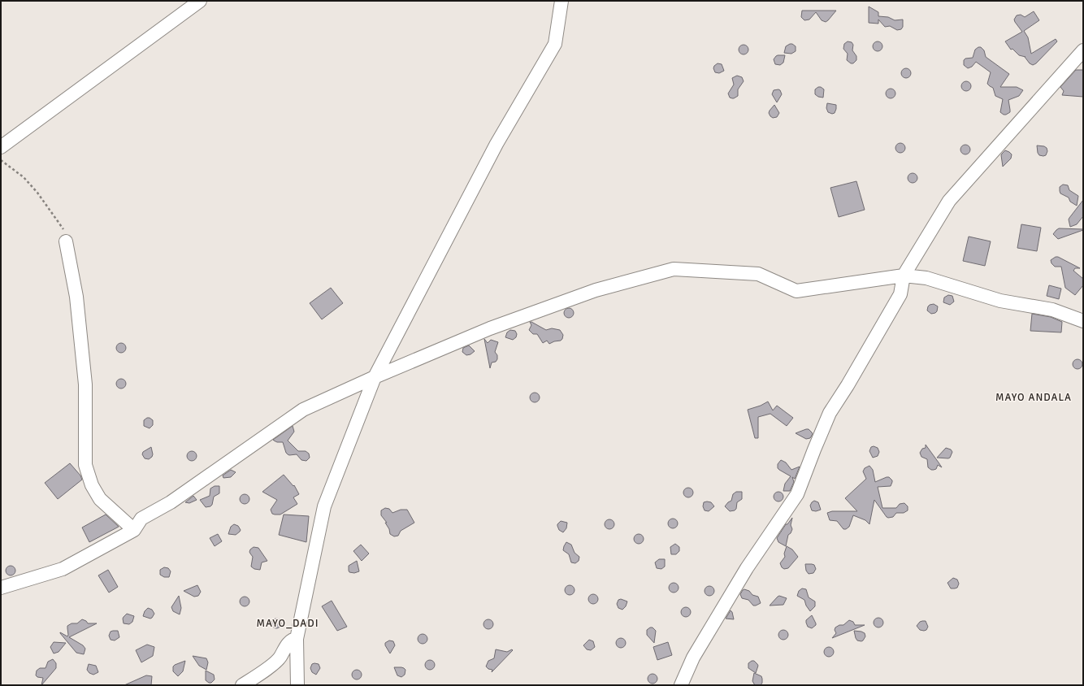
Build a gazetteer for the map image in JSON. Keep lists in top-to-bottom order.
{
  "districts": ["MAYO ANDALA", "MAYO_DADI"]
}
